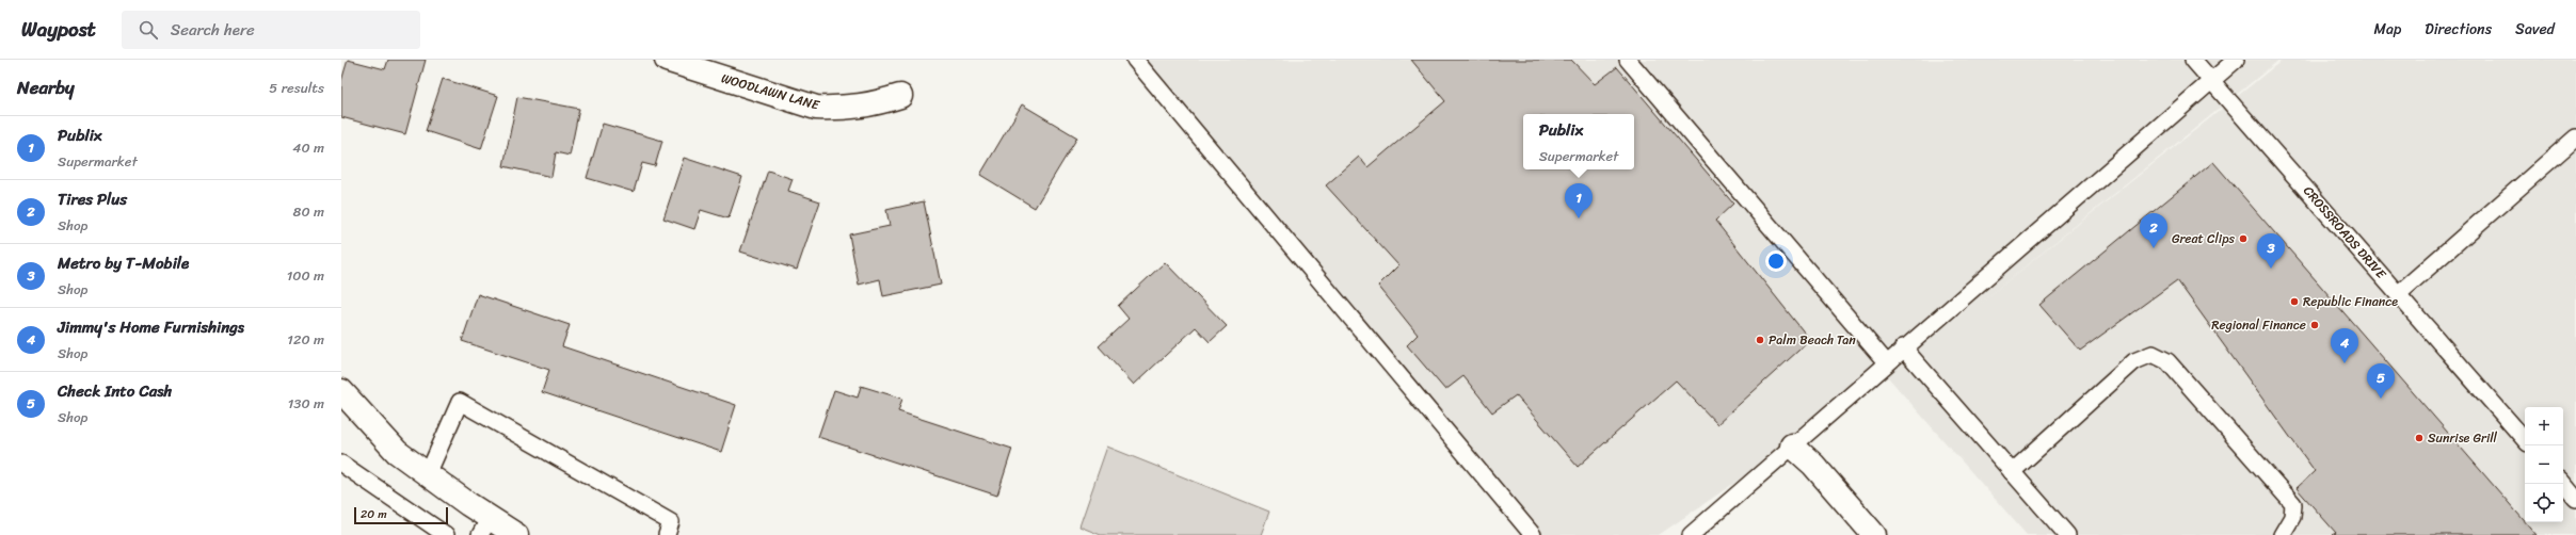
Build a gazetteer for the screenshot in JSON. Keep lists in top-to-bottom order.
{
  "streets": {
    "street": ["WOODLAWN LANE"],
    "lane": ["CROSSROADS DRIVE"]
  },
  "places": [
    "Great Clips",
    "Republic Finance",
    "Regional Finance",
    "Palm Beach Tan",
    "Sunrise Grill"
  ],
  "scale_bar": "20 m",
  "page": {
    "header": "Waypost",
    "search": "Search here",
    "nav": ["Map", "Directions", "Saved"],
    "heading": ["Nearby", "5 results"],
    "popup": ["Publix", "Supermarket"],
    "list": [
      {
        "mark": "1",
        "name": "Publix",
        "note": "Supermarket",
        "value": "40 m"
      },
      {
        "mark": "2",
        "name": "Tires Plus",
        "note": "Shop",
        "value": "80 m"
      },
      {
        "mark": "3",
        "name": "Metro by T-Mobile",
        "note": "Shop",
        "value": "100 m"
      },
      {
        "mark": "4",
        "name": "Jimmy's Home Furnishings",
        "note": "Shop",
        "value": "120 m"
      },
      {
        "mark": "5",
        "name": "Check Into Cash",
        "note": "Shop",
        "value": "130 m"
      }
    ],
    "pins": [
      "1",
      "2",
      "3",
      "4",
      "5"
    ],
    "map_buttons": ["+", "−"],
    "scale": "20 m"
  }
}
